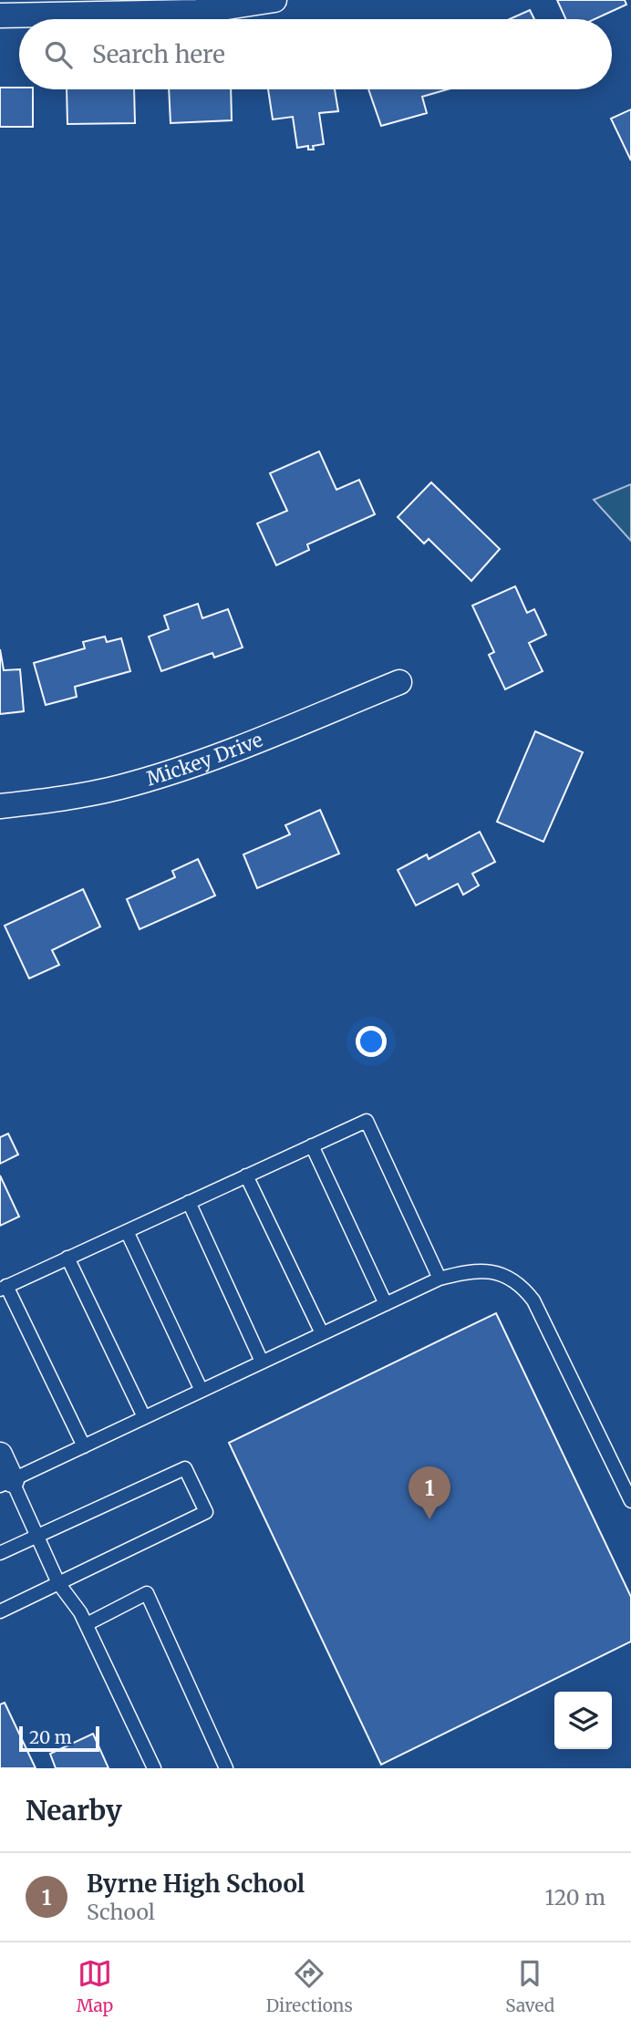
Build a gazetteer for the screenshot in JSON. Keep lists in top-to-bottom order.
{
  "streets": {
    "street": ["Mickey Drive"]
  },
  "scale_bar": "20 m",
  "page": {
    "search": "Search here",
    "pins": "1",
    "scale": "20 m",
    "heading": "Nearby",
    "list": [
      {
        "mark": "1",
        "name": "Byrne High School",
        "note": "School",
        "value": "120 m"
      }
    ],
    "nav": ["Map", "Directions", "Saved"]
  }
}
